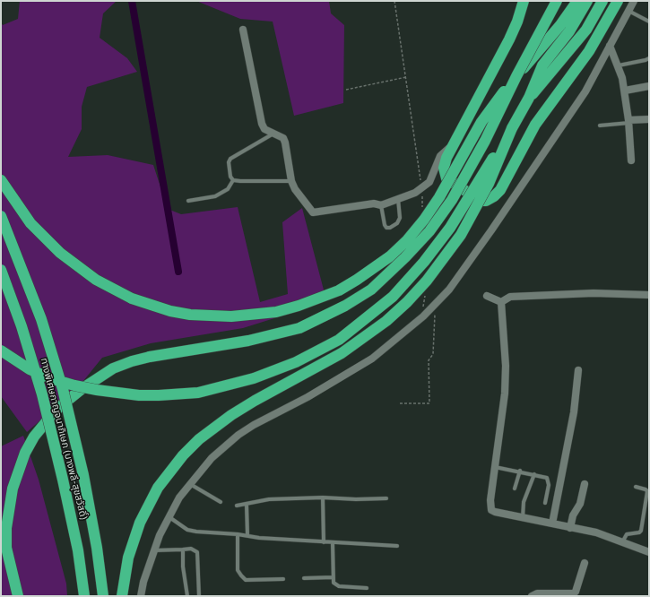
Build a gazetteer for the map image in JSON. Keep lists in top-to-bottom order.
{
  "streets": {
    "highway": ["ทางพิเศษกาญจนาภิเษก (บางพลี-สุขสวัสดิ์)"]
  }
}
